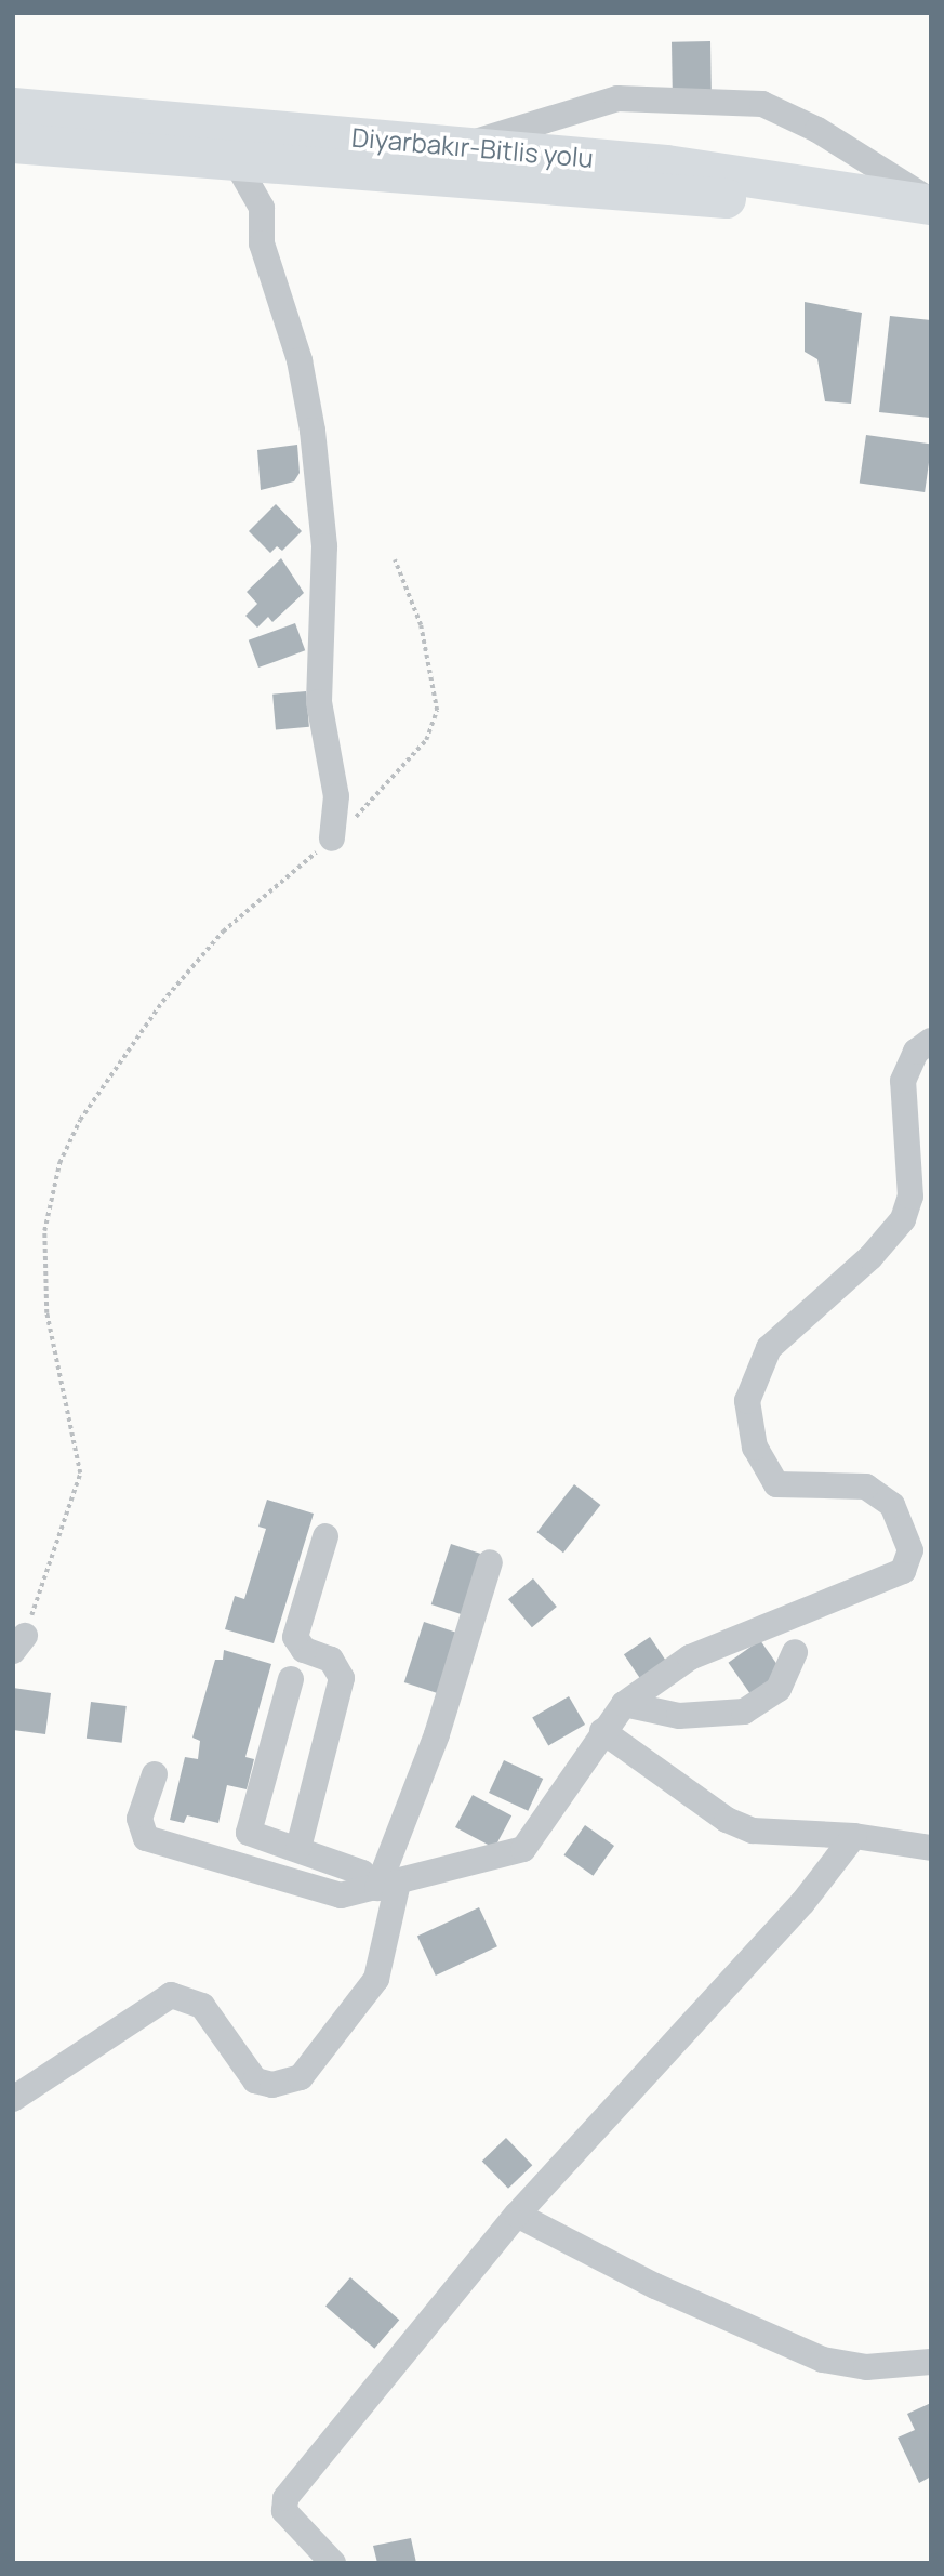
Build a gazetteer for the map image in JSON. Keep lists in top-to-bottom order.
{
  "streets": {
    "highway": ["Diyarbakır-Bitlis yolu"]
  }
}
